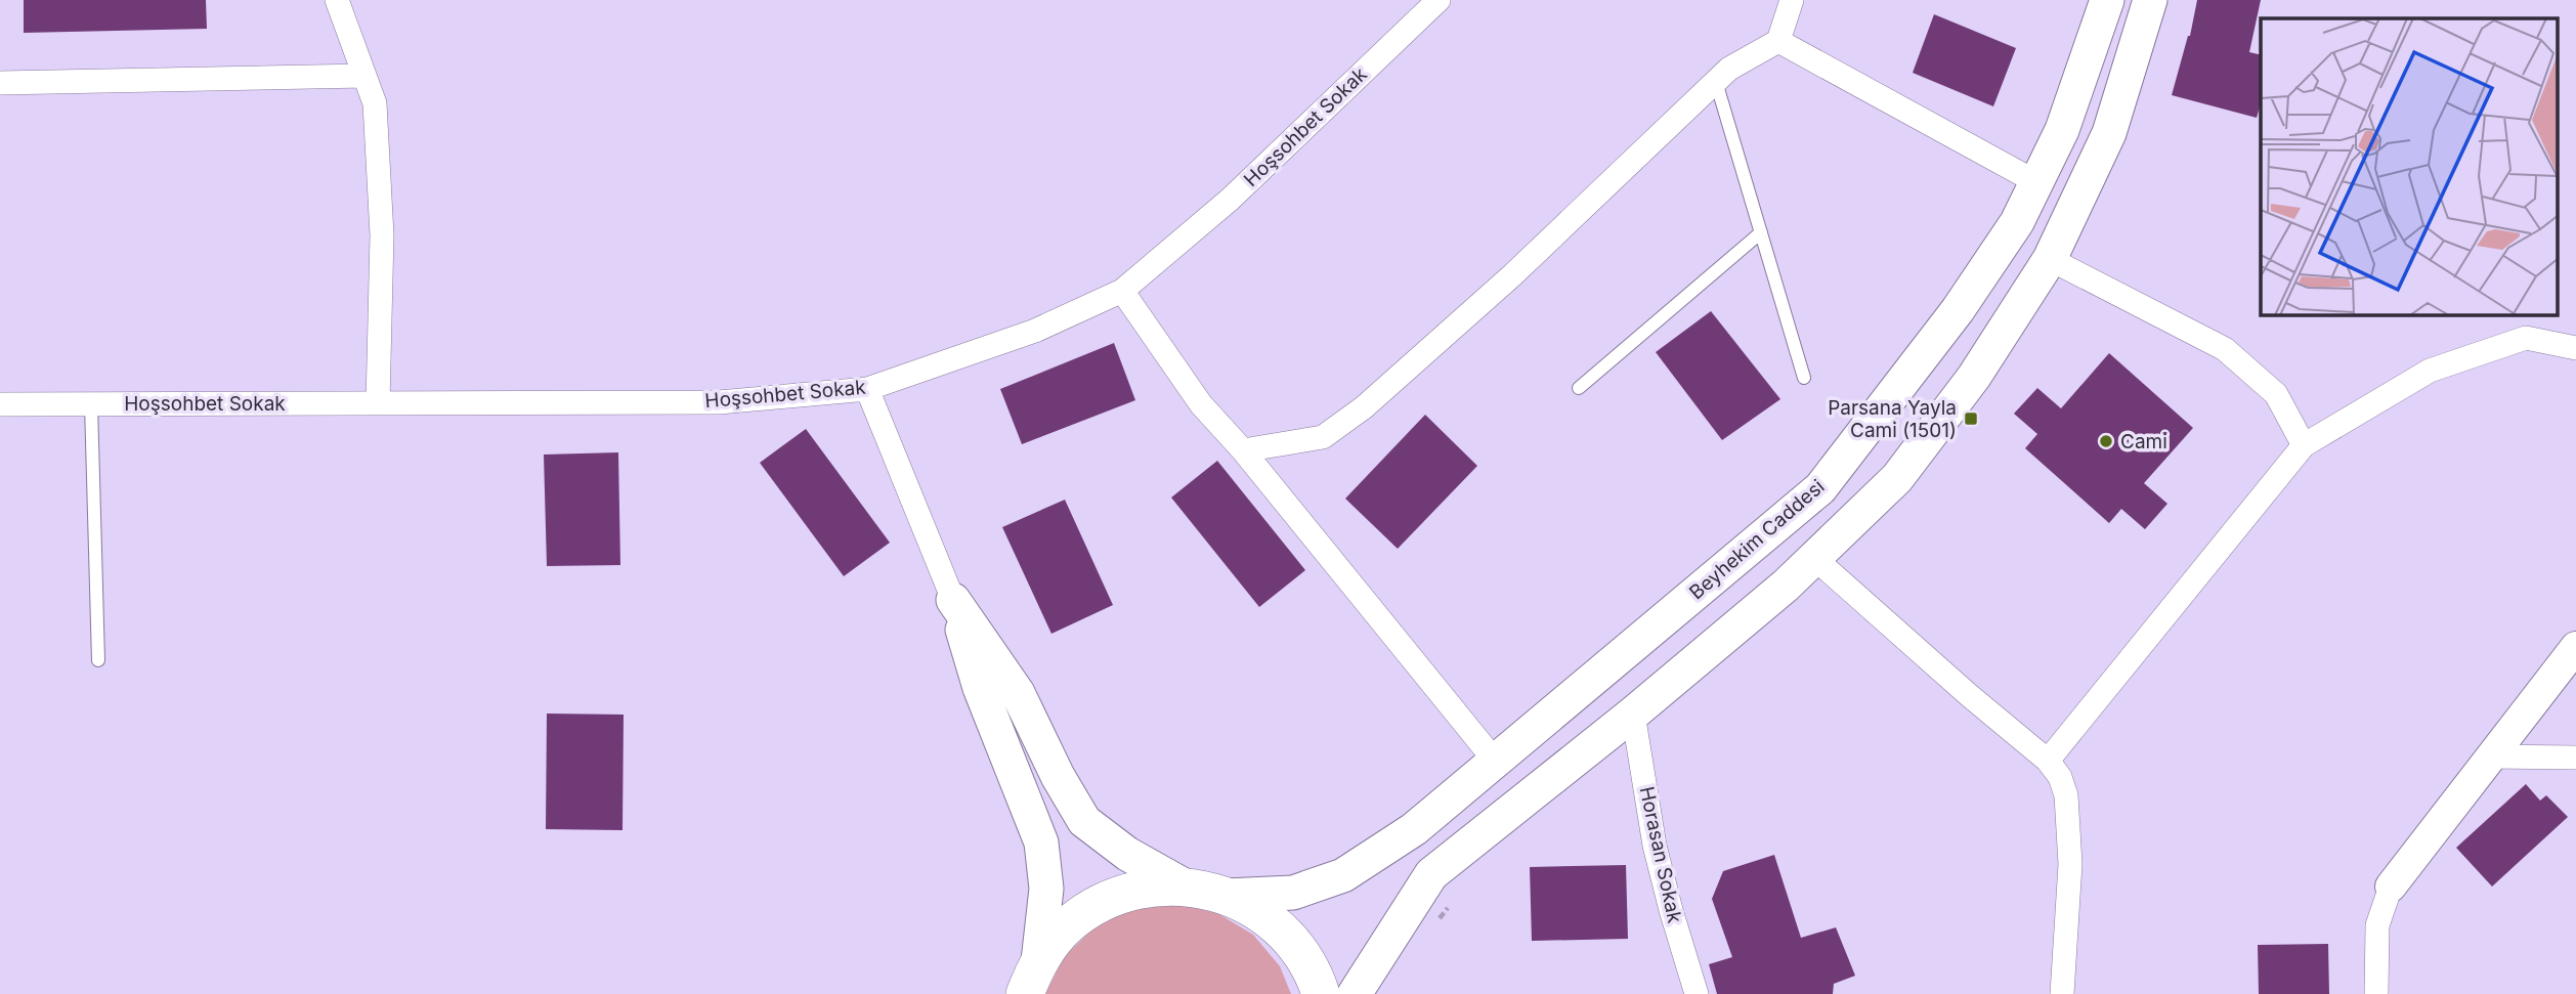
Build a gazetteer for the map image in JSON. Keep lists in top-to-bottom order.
{
  "streets": {
    "main road": ["Beyhekim Caddesi"],
    "street": ["Hoşsohbet Sokak", "Horasan Sokak"]
  },
  "places": {
    "transit": ["Parsana Yayla Cami (1501)"],
    "other": ["Cami"]
  }
}
